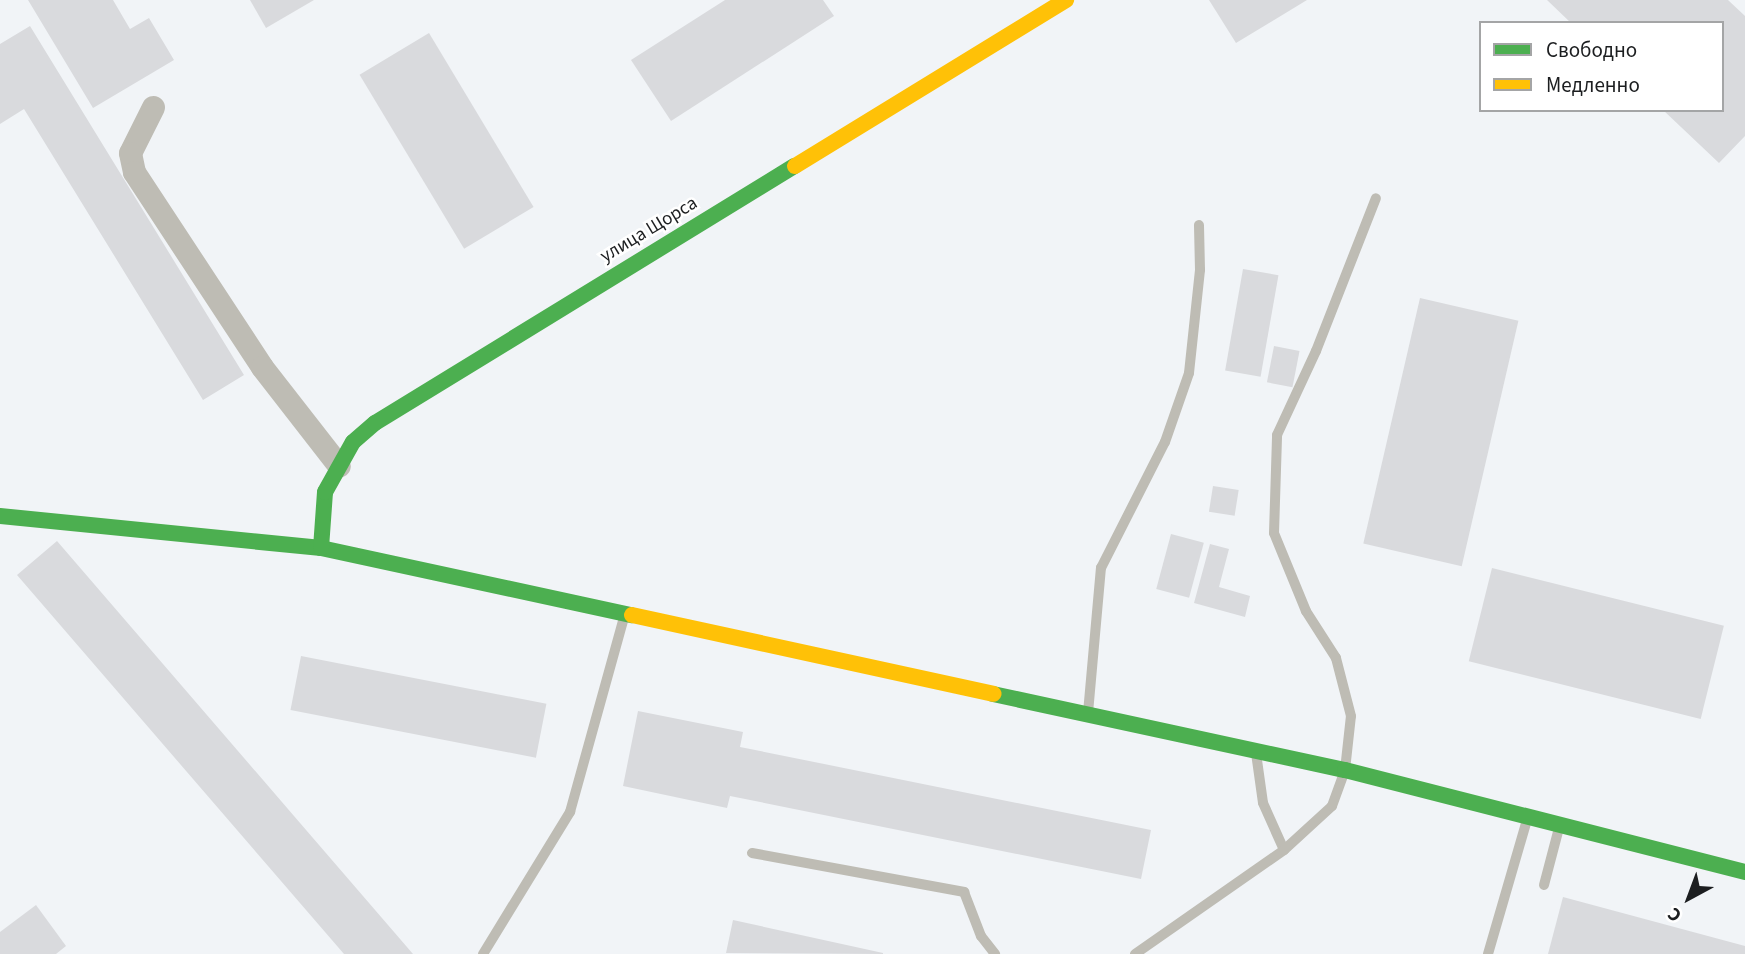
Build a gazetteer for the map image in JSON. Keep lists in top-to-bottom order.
{
  "streets": {
    "street": ["улица Щорса"]
  },
  "legend": ["Свободно", "Медленно"],
  "north": "bottom left"
}
